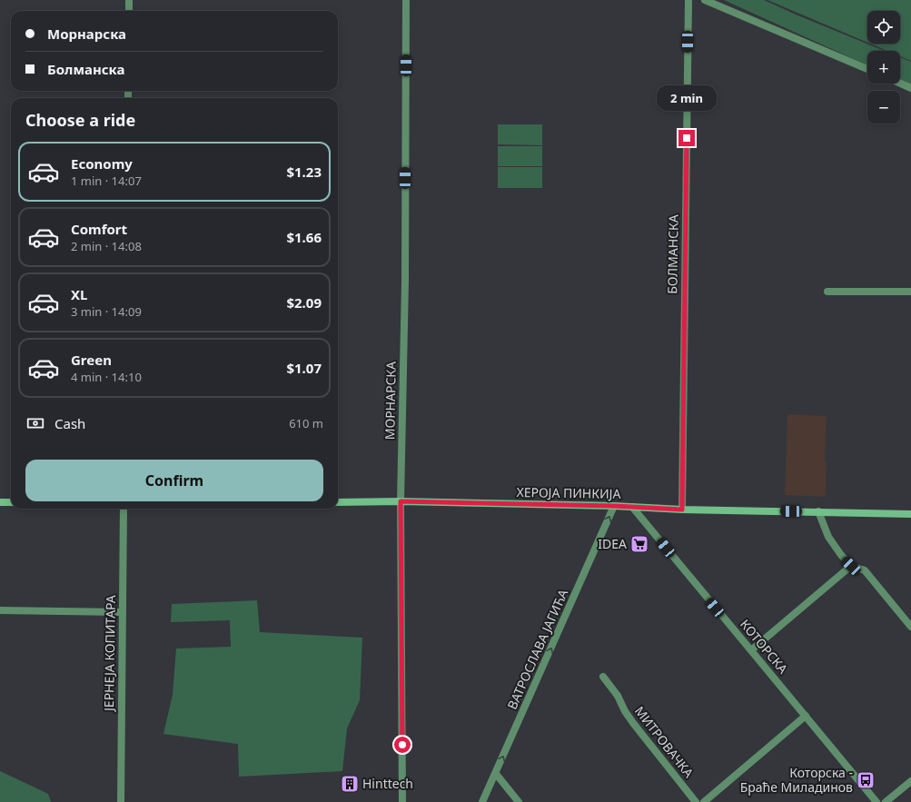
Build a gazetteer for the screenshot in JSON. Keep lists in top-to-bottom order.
{
  "streets": {
    "street": [
      "БОЛМАНСКА",
      "МОРНАРСКА",
      "ХЕРОЈА ПИНКИЈА",
      "КОТОРСКА",
      "ВАТРОСЛАВА ЈАГИЋА",
      "ЈЕРНЕЈА КОПИТАРА",
      "МИТРОВАЧКА"
    ]
  },
  "crossings": [
    ["БОЛМАНСКА", "ХЕРОЈА ПИНКИЈА"],
    ["МОРНАРСКА", "ХЕРОЈА ПИНКИЈА"],
    ["ХЕРОЈА ПИНКИЈА", "КОТОРСКА"],
    ["ХЕРОЈА ПИНКИЈА", "ВАТРОСЛАВА ЈАГИЋА"]
  ],
  "one_way": ["ВАТРОСЛАВА ЈАГИЋА"],
  "places": {
    "supermarket": ["IDEA"],
    "bus stop": ["Которска - Браће Миладинов"],
    "building": ["Hinttech"]
  },
  "page": {
    "map_buttons": ["+", "−"],
    "banner": ["Морнарска", "Болманска"],
    "bubble": "2 min",
    "heading": "Choose a ride",
    "list": [
      {
        "name": "Economy",
        "note": "1 min · 14:07",
        "value": "$1.23"
      },
      {
        "name": "Comfort",
        "note": "2 min · 14:08",
        "value": "$1.66"
      },
      {
        "name": "XL",
        "note": "3 min · 14:09",
        "value": "$2.09"
      },
      {
        "name": "Green",
        "note": "4 min · 14:10",
        "value": "$1.07"
      }
    ],
    "pay": ["Cash", "610 m"],
    "buttons": "Confirm"
  }
}
